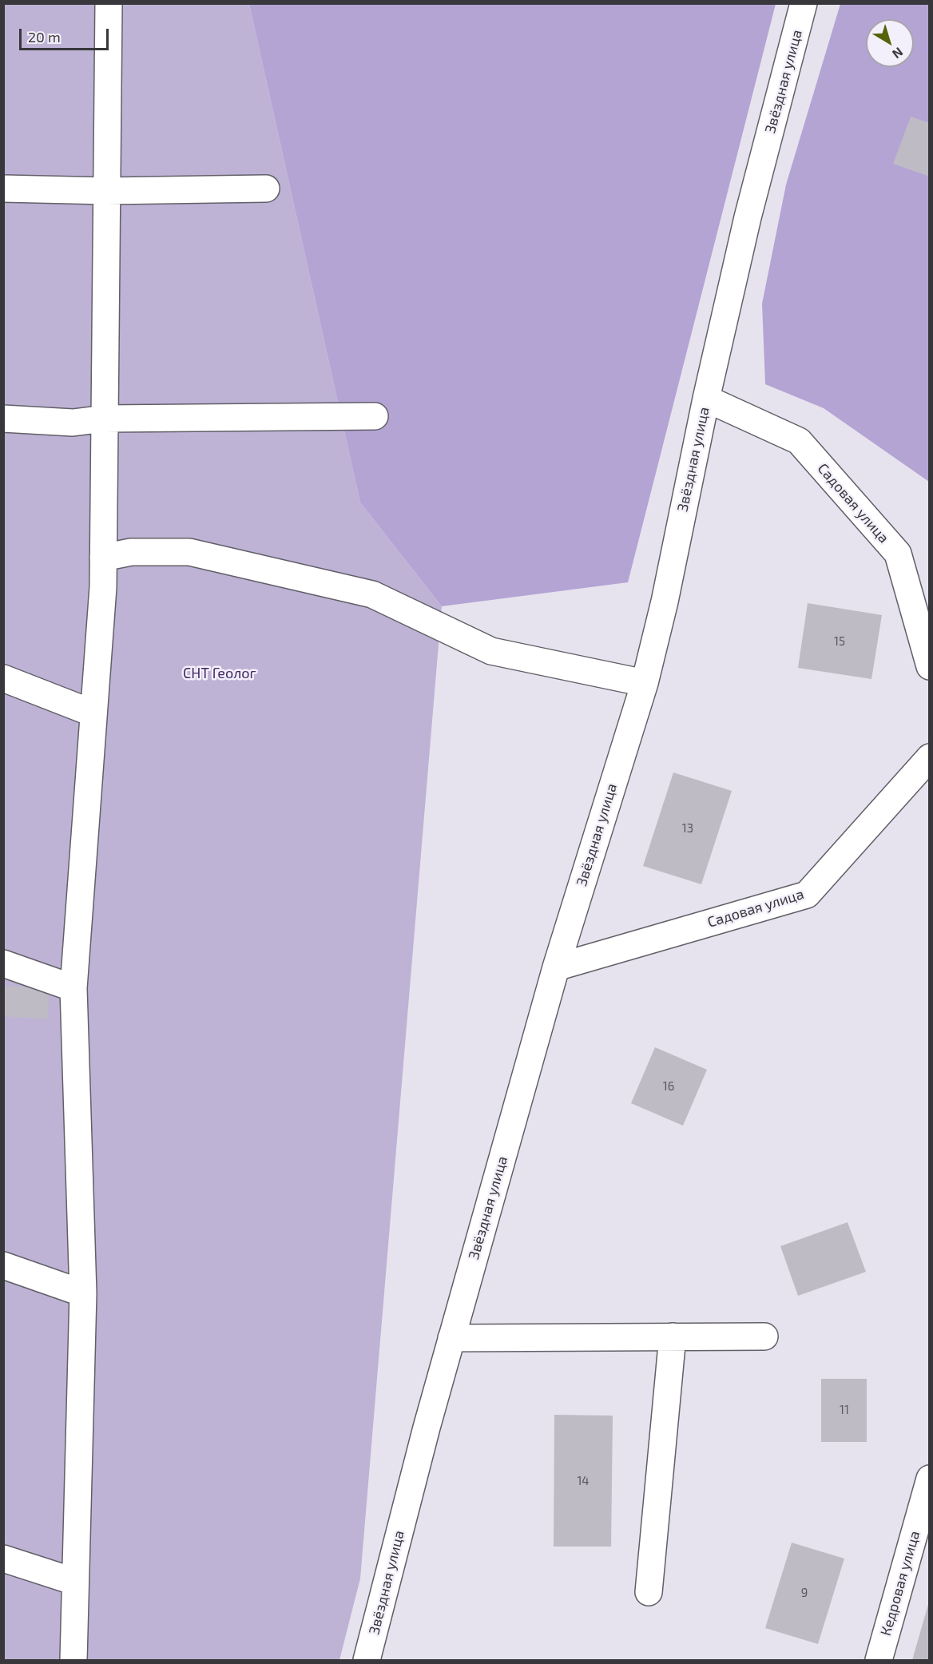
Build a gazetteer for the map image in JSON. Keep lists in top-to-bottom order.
{
  "streets": {
    "street": ["Звёздная улица", "Садовая улица", "Кедровая улица"]
  },
  "crossings": [
    ["Звёздная улица", "Садовая улица"]
  ],
  "parks": ["СНТ Геолог"],
  "house_numbers": [
    "15",
    "13",
    "16",
    "11",
    "14",
    "9"
  ],
  "scale_bar": "20 m",
  "north": "bottom right"
}
